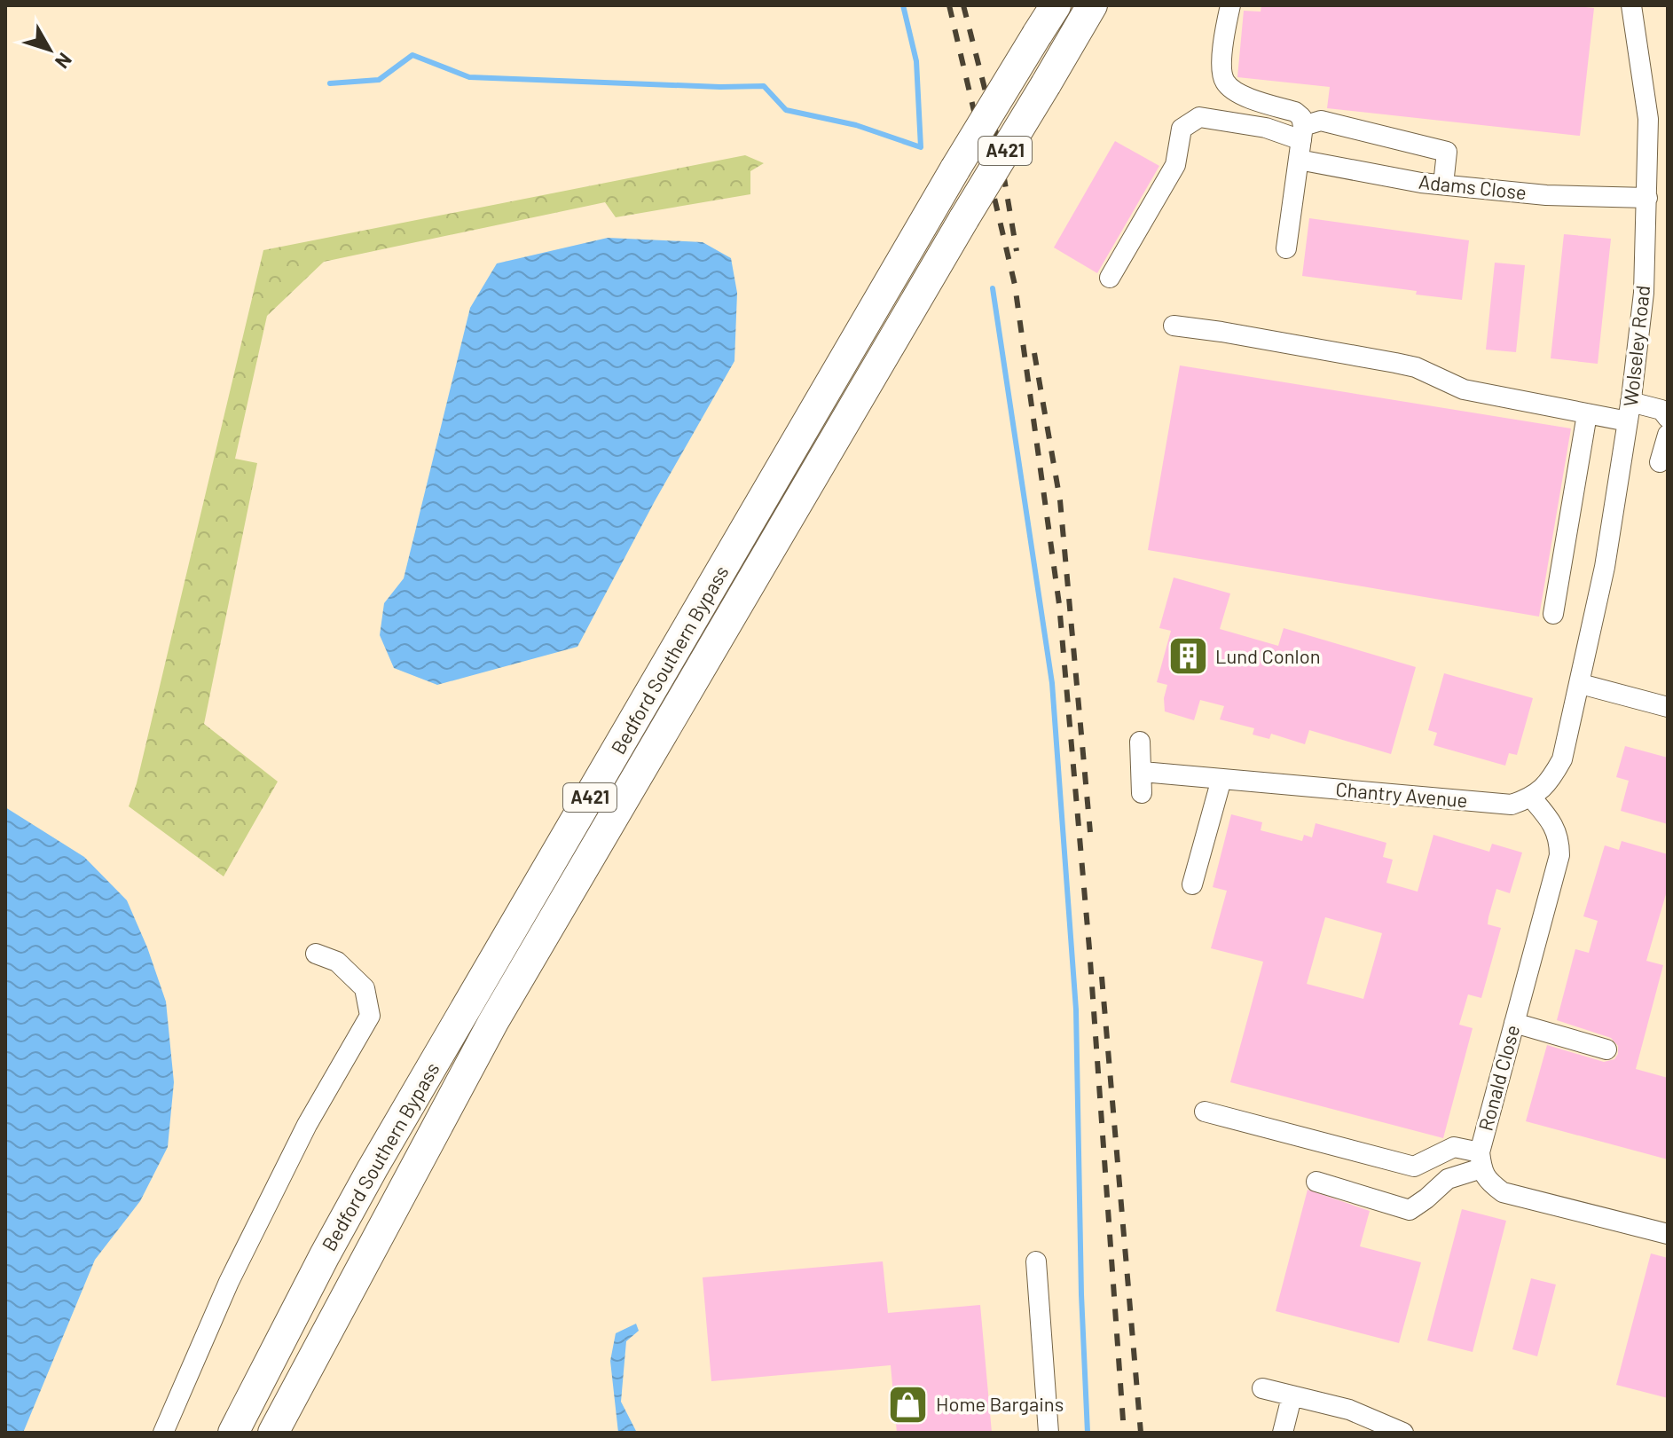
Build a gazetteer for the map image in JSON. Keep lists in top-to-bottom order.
{
  "streets": {
    "highway": ["A421", "Bedford Southern Bypass"],
    "street": [
      "Adams Close",
      "Wolseley Road",
      "Chantry Avenue",
      "Ronald Close"
    ]
  },
  "crossings": [
    ["Adams Close", "Wolseley Road"],
    ["Chantry Avenue", "Ronald Close"]
  ],
  "places": {
    "building": ["Lund Conlon"],
    "shop": ["Home Bargains"]
  },
  "north": "bottom right"
}
